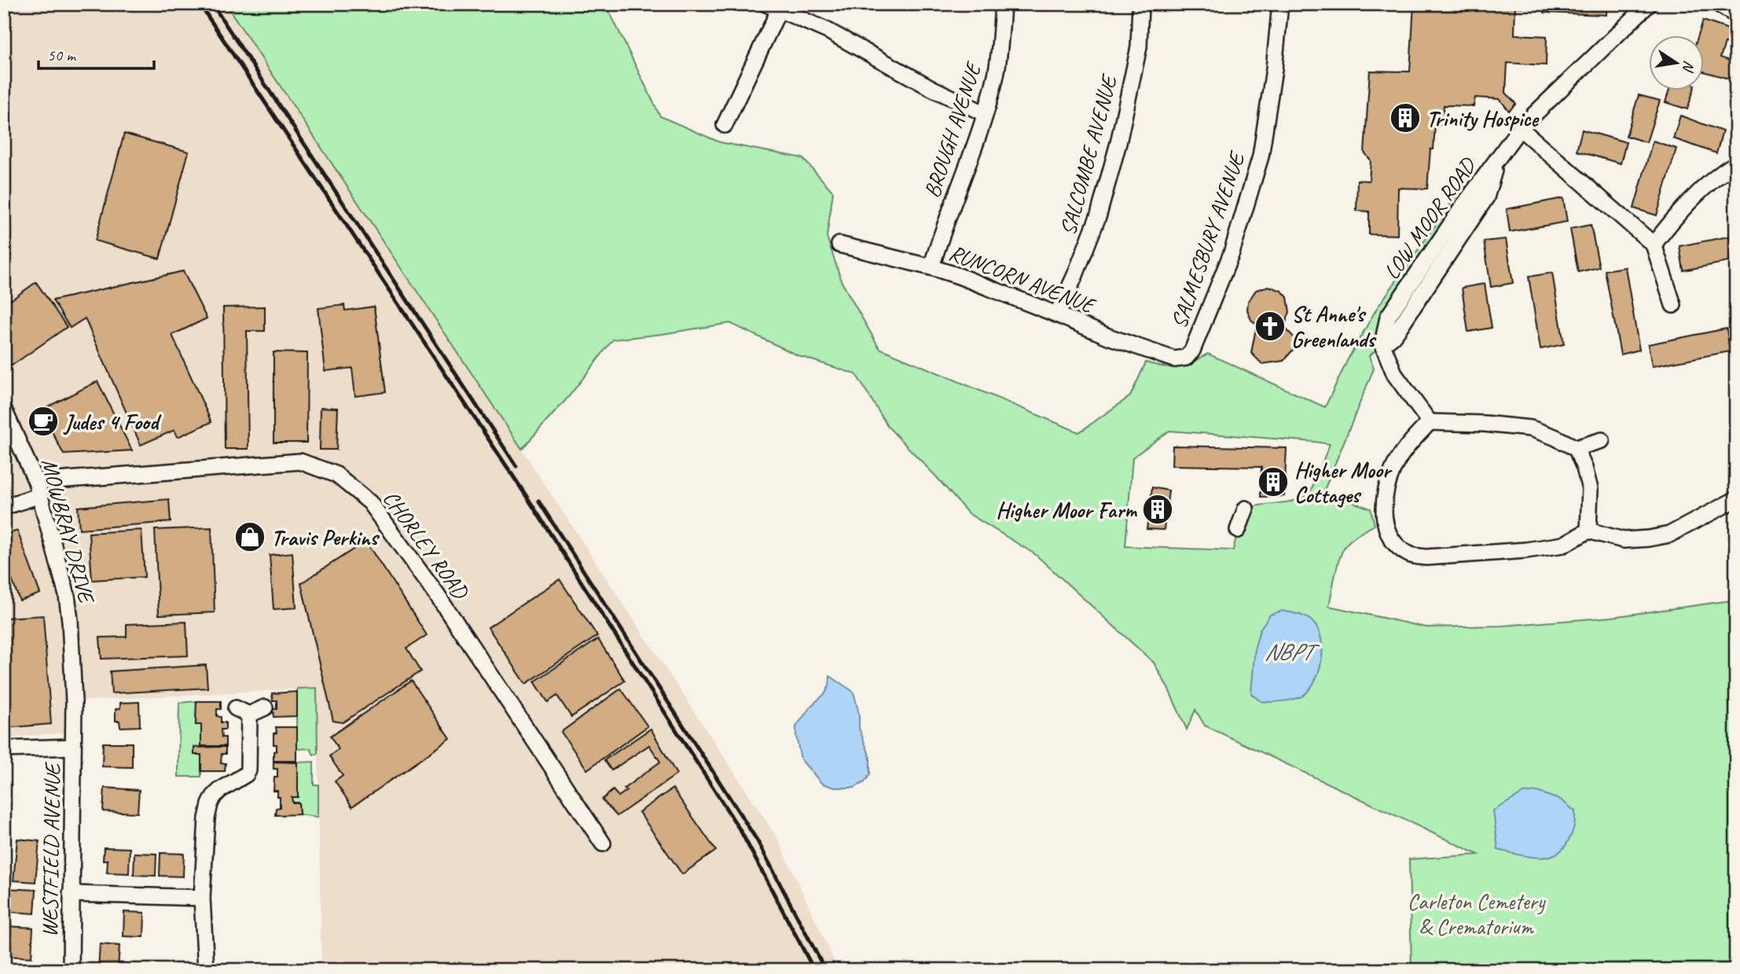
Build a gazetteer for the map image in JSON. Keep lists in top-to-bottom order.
{
  "streets": {
    "street": [
      "BROUGH AVENUE",
      "SALCOMBE AVENUE",
      "LOW MOOR ROAD",
      "SALMESBURY AVENUE",
      "RUNCORN AVENUE",
      "MOWBRAY DRIVE",
      "CHORLEY ROAD",
      "WESTFIELD AVENUE"
    ]
  },
  "crossings": [
    ["BROUGH AVENUE", "RUNCORN AVENUE"],
    ["SALCOMBE AVENUE", "RUNCORN AVENUE"],
    ["SALMESBURY AVENUE", "RUNCORN AVENUE"],
    ["MOWBRAY DRIVE", "CHORLEY ROAD"],
    ["MOWBRAY DRIVE", "WESTFIELD AVENUE"]
  ],
  "water": ["NBPT"],
  "parks": ["Carleton Cemetery & Crematorium"],
  "places": {
    "building": ["Trinity Hospice", "Higher Moor Cottages", "Higher Moor Farm"],
    "church": ["St Anne's Greenlands"],
    "cafe": ["Judes 4 Food"],
    "shop": ["Travis Perkins"]
  },
  "scale_bar": "50 m",
  "north": "right"
}
